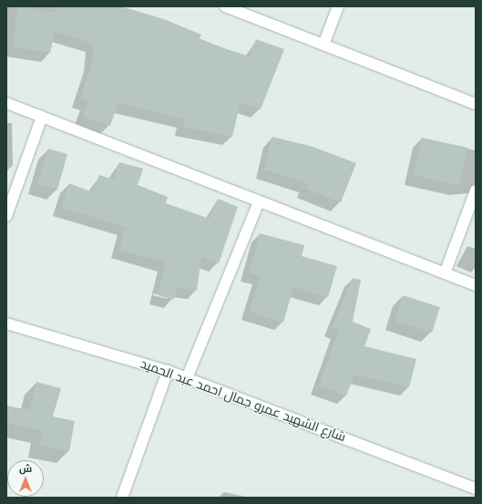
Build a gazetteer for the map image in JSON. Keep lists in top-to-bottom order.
{
  "streets": {
    "street": ["شارع الشهيد عمرو جمال احمد عبد الحميد"]
  },
  "north": "top"
}
